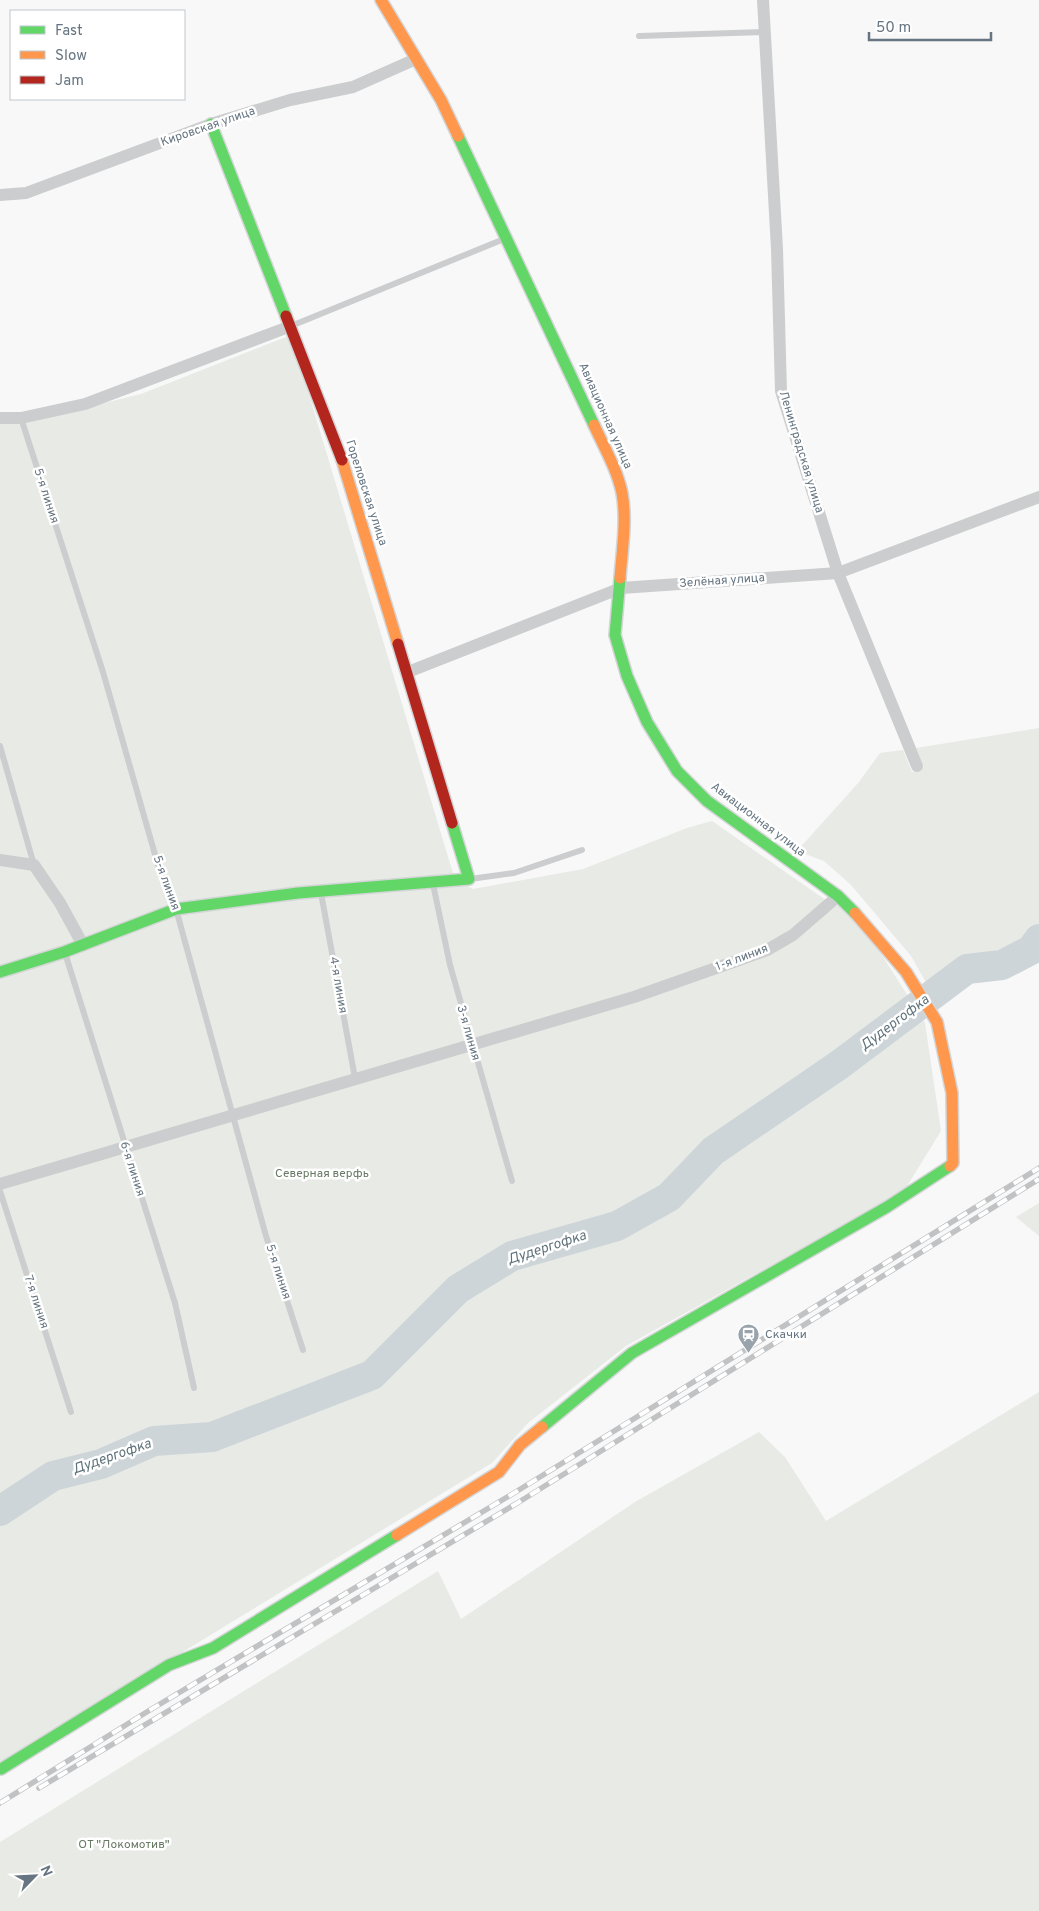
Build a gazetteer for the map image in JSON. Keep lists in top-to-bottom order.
{
  "streets": {
    "street": [
      "Кировская улица",
      "Авиационная улица",
      "Ленинградская улица",
      "Гореловская улица",
      "Зелёная улица",
      "1-я линия"
    ],
    "lane": [
      "5-я линия",
      "4-я линия",
      "3-я линия",
      "6-я линия",
      "7-я линия"
    ]
  },
  "crossings": [
    ["Кировская улица", "Авиационная улица"],
    ["Кировская улица", "Гореловская улица"],
    ["Авиационная улица", "Зелёная улица"],
    ["Авиационная улица", "1-я линия"],
    ["Ленинградская улица", "Зелёная улица"],
    ["Гореловская улица", "Зелёная улица"],
    ["5-я линия", "1-я линия"],
    ["1-я линия", "4-я линия"],
    ["1-я линия", "3-я линия"],
    ["1-я линия", "6-я линия"]
  ],
  "water": ["Дудергофка"],
  "parks": ["Северная верфь", "ОТ \"Локомотив\""],
  "places": {
    "station": ["Скачки"]
  },
  "legend": ["Fast", "Slow", "Jam"],
  "scale_bar": "50 m",
  "north": "top right"
}
